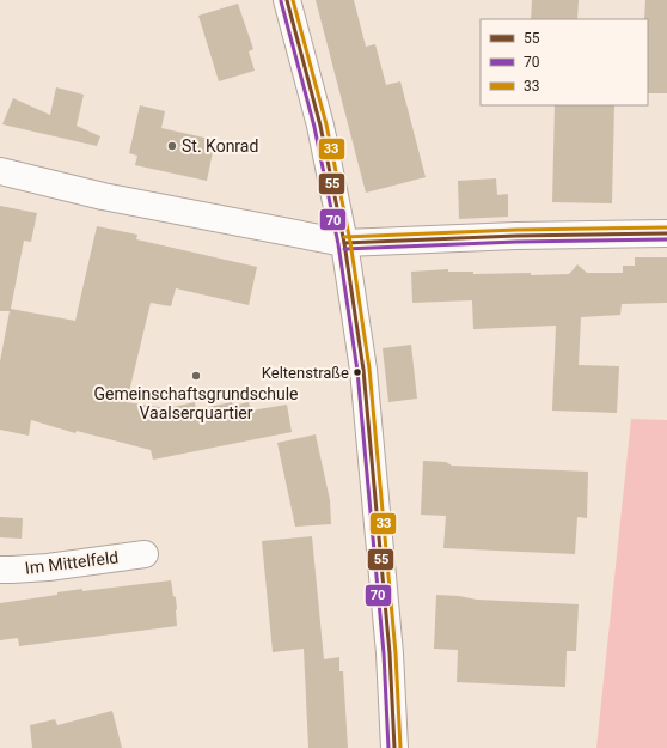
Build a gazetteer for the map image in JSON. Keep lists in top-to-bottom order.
{
  "streets": {
    "street": ["Im Mittelfeld"]
  },
  "places": ["St. Konrad", "Keltenstraße", "Gemeinschaftsgrundschule Vaalserquartier"],
  "lines": ["transit line 55", "transit line 33", "transit line 70"],
  "legend": ["55", "70", "33"]
}
